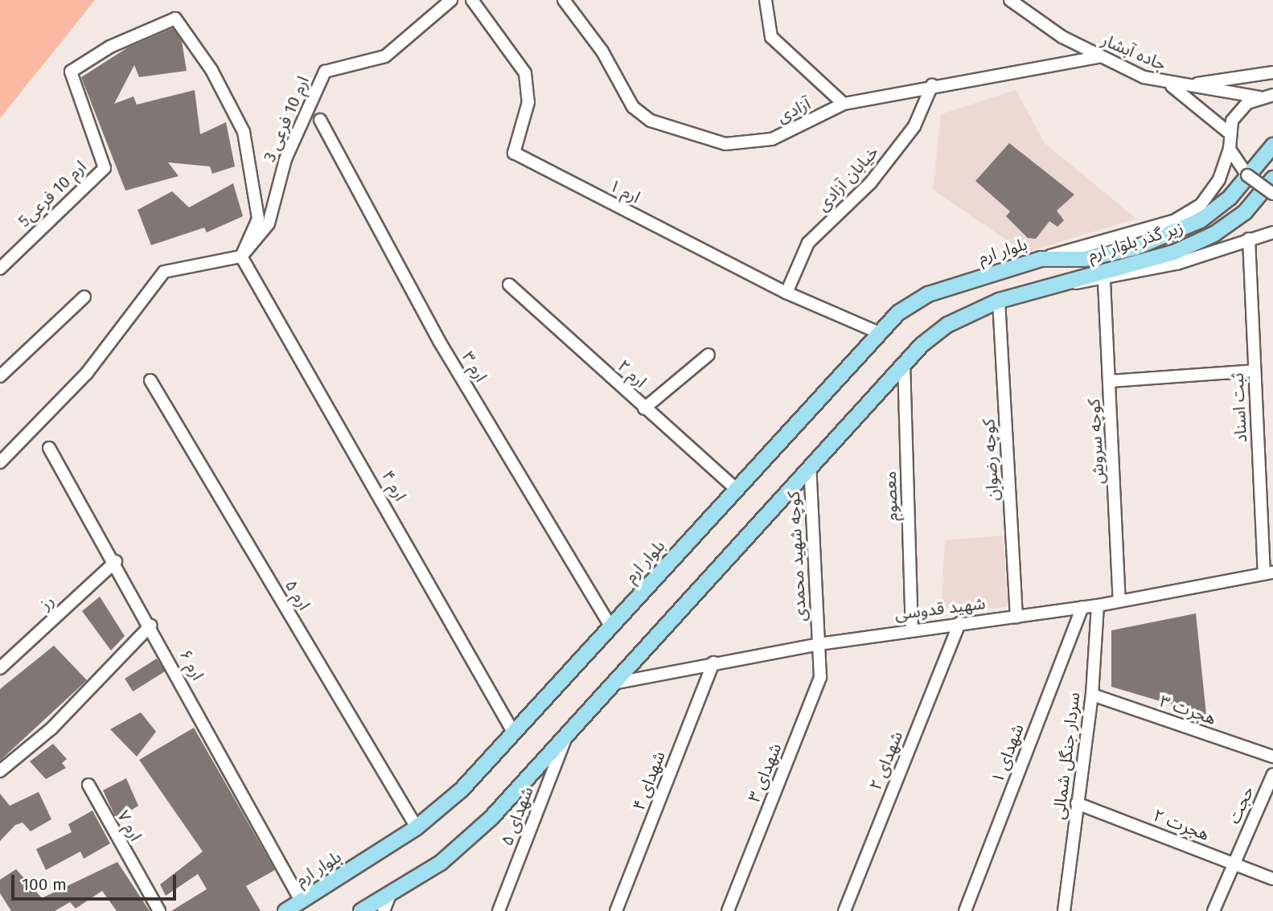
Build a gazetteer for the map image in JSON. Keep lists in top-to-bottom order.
{
  "streets": {
    "main road": ["زیر گذر بلوار ارم", "بلوار ارم"],
    "street": [
      "جاده آبشار",
      "آزادی",
      "ارم 10 فرعی 3",
      "خیابان آزادی",
      "ارم ۱",
      "ارم 10 فرعی5",
      "ارم ۳",
      "ارم ۲",
      "ثبت اسناد",
      "کوچه سروش",
      "کوچه رضوان",
      "ارم ۴",
      "معصوم",
      "کوچه شهید محمدی",
      "ارم ۵",
      "رز",
      "شهید قدوسی",
      "ارم ۶",
      "هجرت ۳",
      "شهدای ۱",
      "سردار جنگل شمالی",
      "شهدای ۲",
      "شهدای ۳",
      "شهدای ۴",
      "حجت",
      "شهدای ۵",
      "هجرت ۲",
      "ارم ۷"
    ]
  },
  "crossings": [
    ["جاده آبشار", "آزادی"],
    ["آزادی", "خیابان آزادی"],
    ["ارم 10 فرعی 3", "ارم 10 فرعی5"],
    ["ارم 10 فرعی 3", "ارم ۴"],
    ["خیابان آزادی", "ارم ۱"],
    ["ارم ۱", "بلوار ارم"],
    ["ارم 10 فرعی5", "ارم ۴"],
    ["زیر گذر بلوار ارم", "بلوار ارم"],
    ["بلوار ارم", "ارم ۳"],
    ["بلوار ارم", "ارم ۲"],
    ["بلوار ارم", "ارم ۴"],
    ["بلوار ارم", "ارم ۵"],
    ["بلوار ارم", "ارم ۶"],
    ["ثبت اسناد", "شهید قدوسی"],
    ["کوچه سروش", "شهید قدوسی"],
    ["کوچه رضوان", "شهید قدوسی"],
    ["معصوم", "شهید قدوسی"],
    ["کوچه شهید محمدی", "شهید قدوسی"],
    ["کوچه شهید محمدی", "شهدای ۳"],
    ["رز", "ارم ۶"],
    ["شهید قدوسی", "شهدای ۱"],
    ["شهید قدوسی", "سردار جنگل شمالی"],
    ["شهید قدوسی", "شهدای ۲"],
    ["شهید قدوسی", "شهدای ۳"],
    ["شهید قدوسی", "شهدای ۴"],
    ["هجرت ۳", "سردار جنگل شمالی"],
    ["سردار جنگل شمالی", "هجرت ۲"],
    ["حجت", "هجرت ۲"]
  ],
  "scale_bar": "100 m"
}
